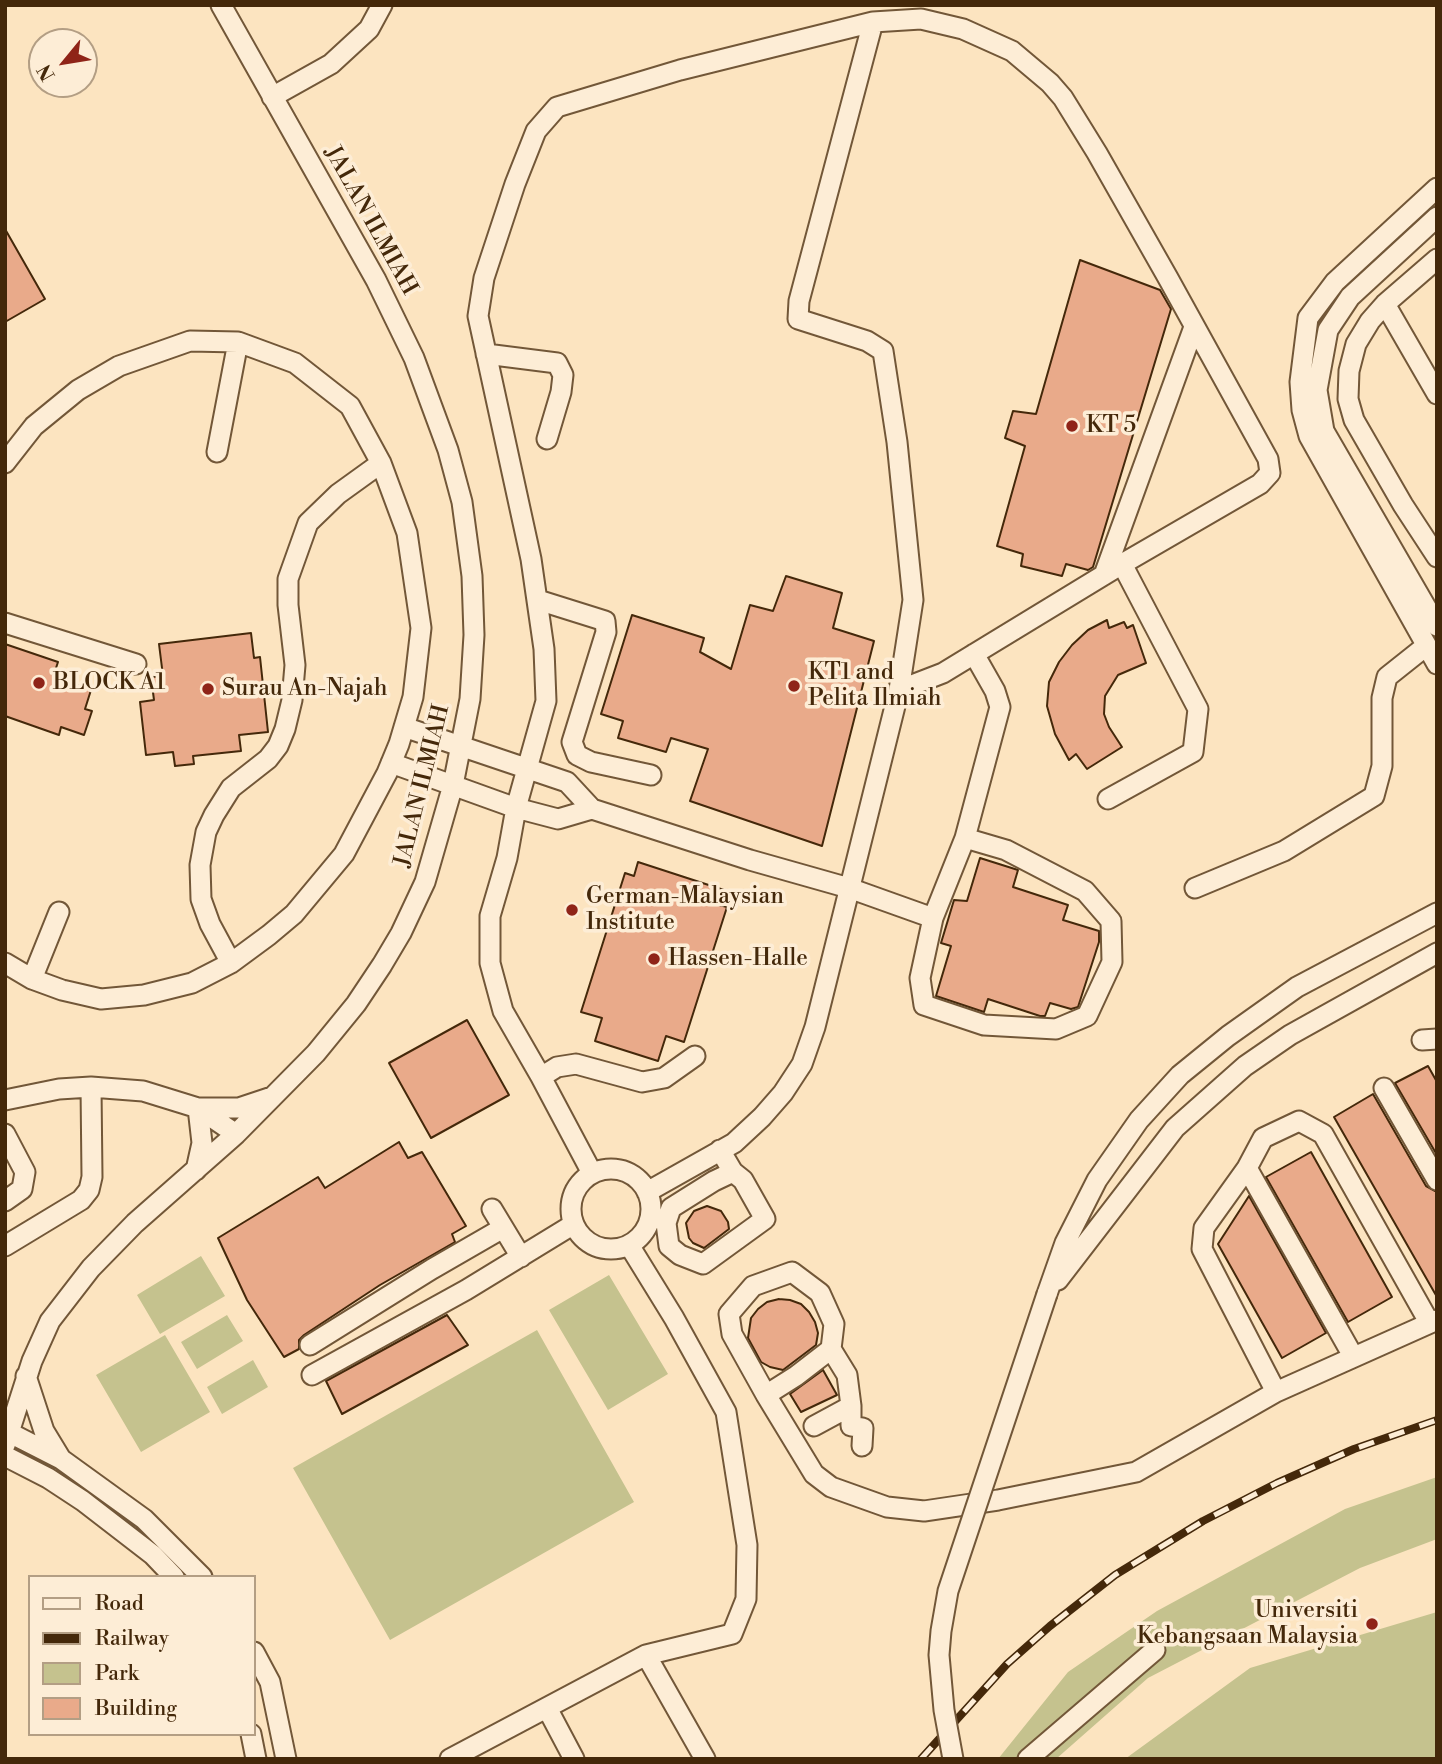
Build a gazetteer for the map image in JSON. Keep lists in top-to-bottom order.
{
  "streets": {
    "street": ["JALAN ILMIAH"]
  },
  "places": [
    "KT 5",
    "BLOCK A1",
    "KT1 and Pelita Ilmiah",
    "Surau An-Najah",
    "German-Malaysian Institute",
    "Hassen-Halle",
    "Universiti Kebangsaan Malaysia"
  ],
  "legend": [
    "Road",
    "Railway",
    "Park",
    "Building"
  ],
  "north": "bottom left"
}
